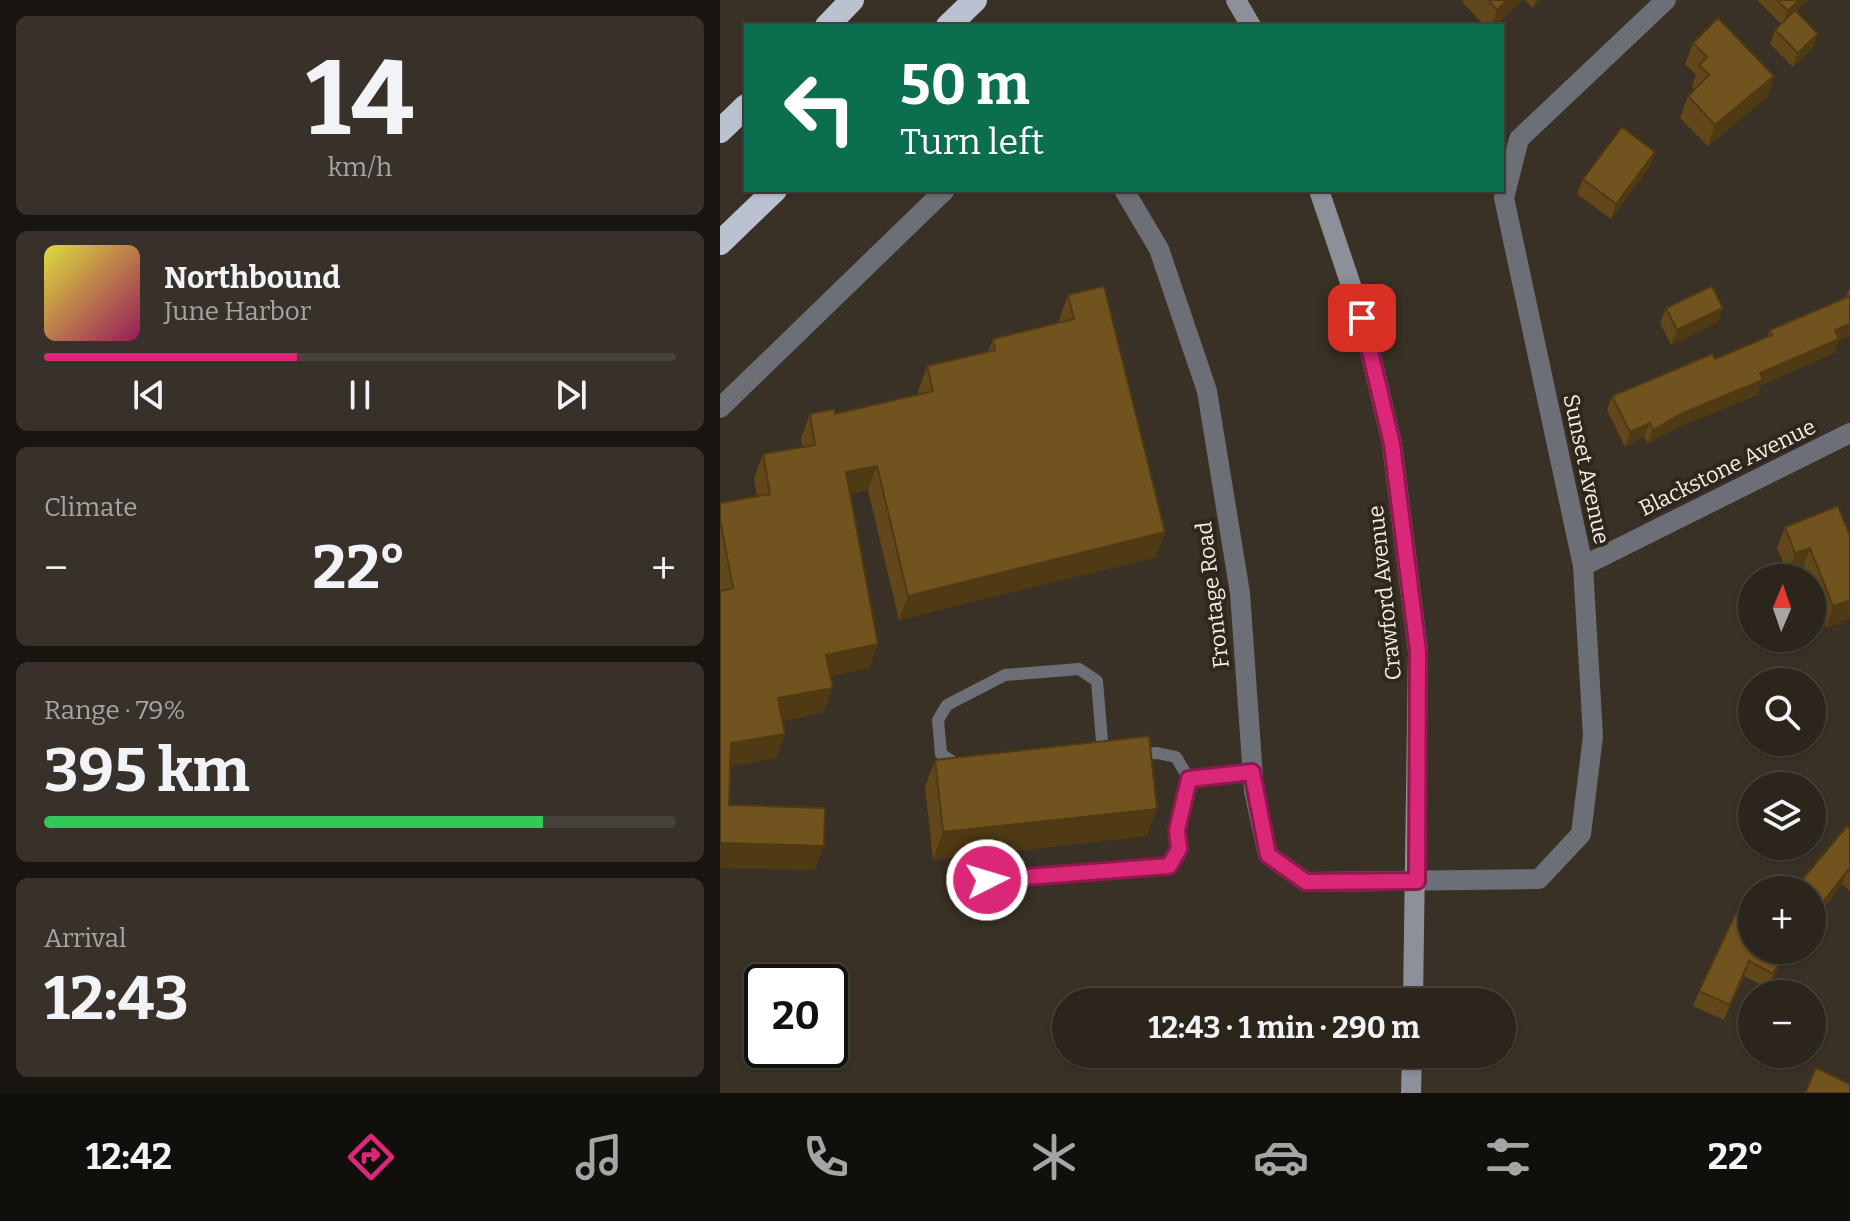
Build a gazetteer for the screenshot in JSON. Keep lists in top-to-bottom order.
{
  "streets": {
    "main road": ["Crawford Avenue"],
    "street": ["Blackstone Avenue", "Sunset Avenue", "Frontage Road"]
  },
  "crossings": [
    ["Blackstone Avenue", "Sunset Avenue"],
    ["Sunset Avenue", "Crawford Avenue"],
    ["Sunset Avenue", "Frontage Road"],
    ["Crawford Avenue", "Frontage Road"]
  ],
  "north": "top",
  "page": {
    "tile": [
      ["14", "km/h"],
      "Climate",
      ["Range · 79%", "395 km"],
      ["Arrival", "12:43"]
    ],
    "turn": ["50 m", "Turn left"],
    "song": ["Northbound", "June Harbor"],
    "heat": ["−", "22°", "+"],
    "map_buttons": ["+", "−"],
    "limit": "20",
    "trip": "12:43 · 1 min · 290 m",
    "tabs": ["12:42", "22°"]
  }
}
